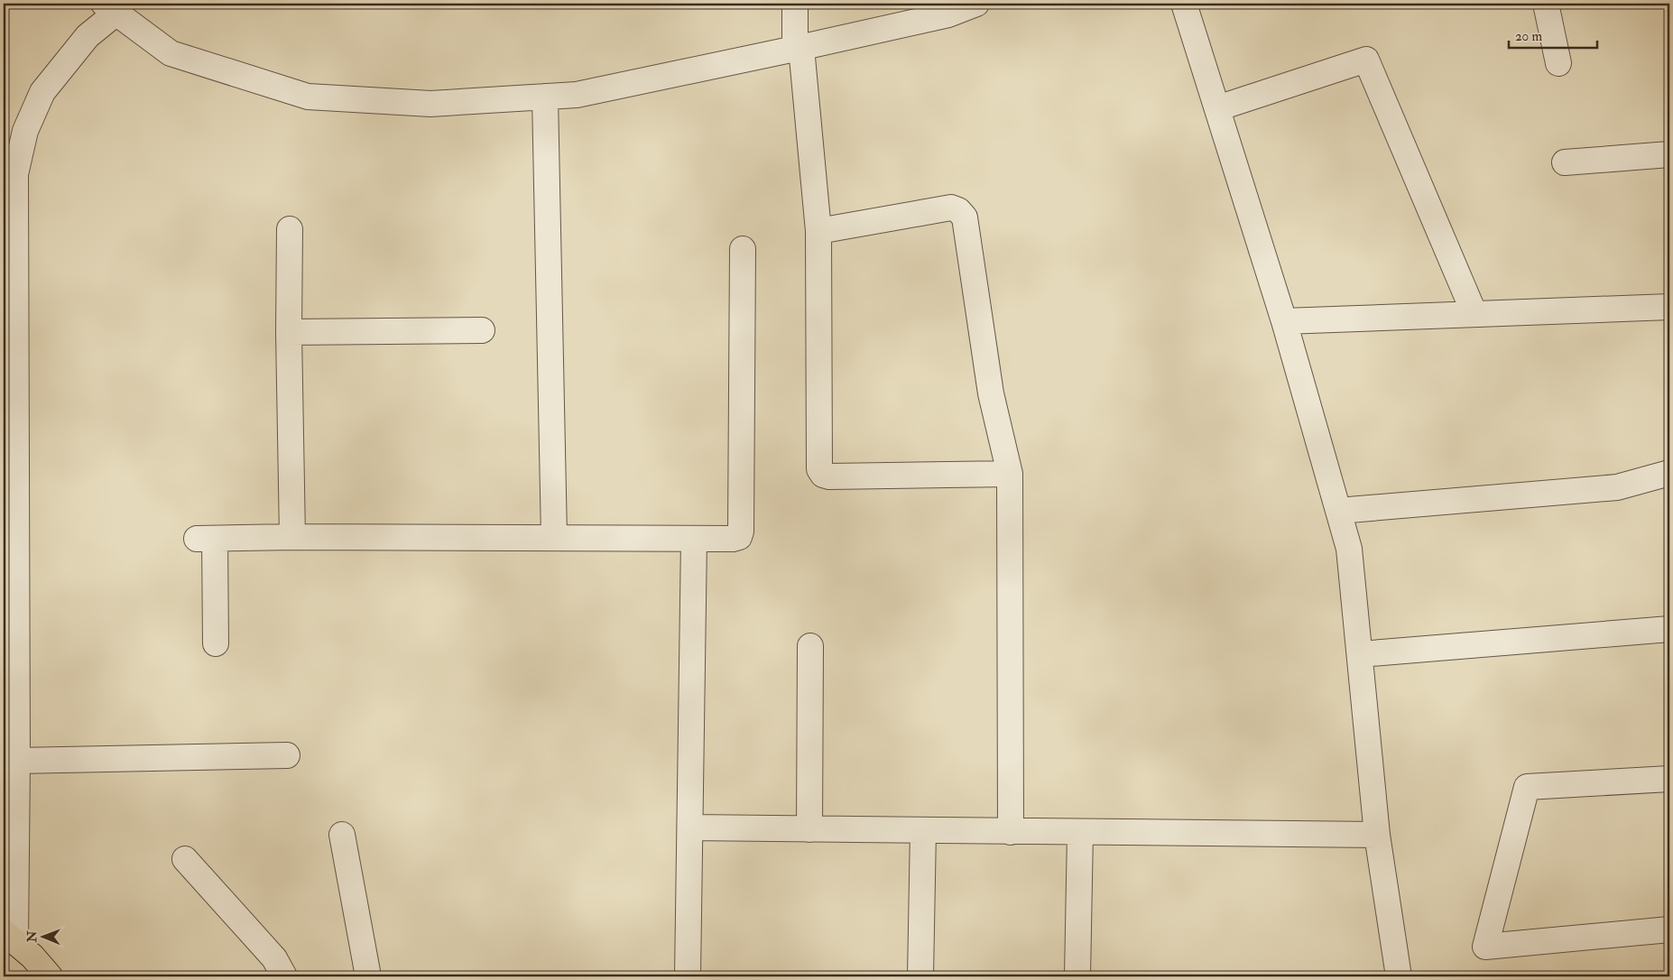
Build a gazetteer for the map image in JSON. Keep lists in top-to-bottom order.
{
  "scale_bar": "20 m",
  "north": "left"
}
